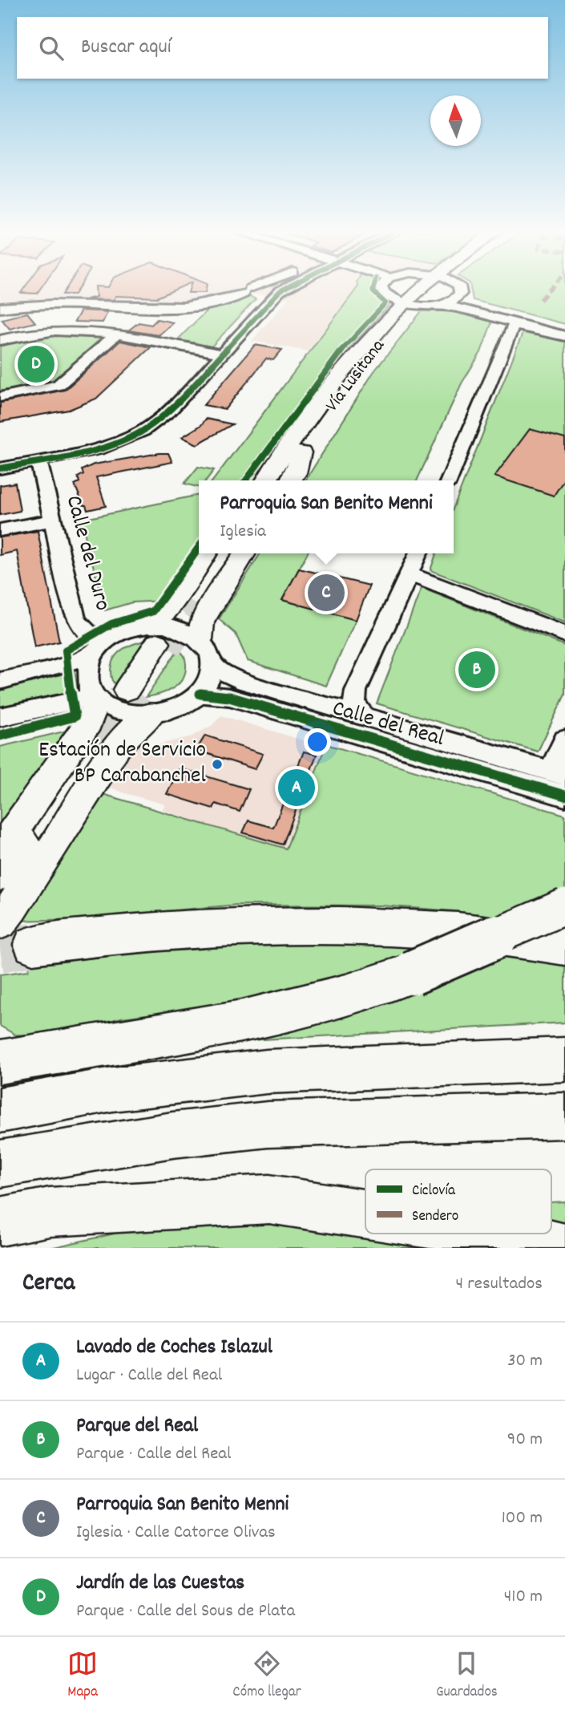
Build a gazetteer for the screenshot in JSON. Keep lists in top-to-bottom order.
{
  "streets": {
    "main road": ["Vía Lusitana"],
    "street": ["Calle del Duro", "Calle del Real"]
  },
  "places": ["Estación de Servicio BP Carabanchel"],
  "legend": ["Ciclovía", "Sendero"],
  "north": "top",
  "page": {
    "search": "Buscar aquí",
    "pins": [
      "D",
      "C",
      "B",
      "A"
    ],
    "popup": ["Parroquia San Benito Menni", "Iglesia"],
    "heading": ["Cerca", "4 resultados"],
    "list": [
      {
        "mark": "A",
        "name": "Lavado de Coches Islazul",
        "note": "Lugar · Calle del Real",
        "value": "30 m"
      },
      {
        "mark": "B",
        "name": "Parque del Real",
        "note": "Parque · Calle del Real",
        "value": "90 m"
      },
      {
        "mark": "C",
        "name": "Parroquia San Benito Menni",
        "note": "Iglesia · Calle Catorce Olivas",
        "value": "100 m"
      },
      {
        "mark": "D",
        "name": "Jardín de las Cuestas",
        "note": "Parque · Calle del Sous de Plata",
        "value": "410 m"
      }
    ],
    "nav": ["Mapa", "Cómo llegar", "Guardados"]
  }
}
